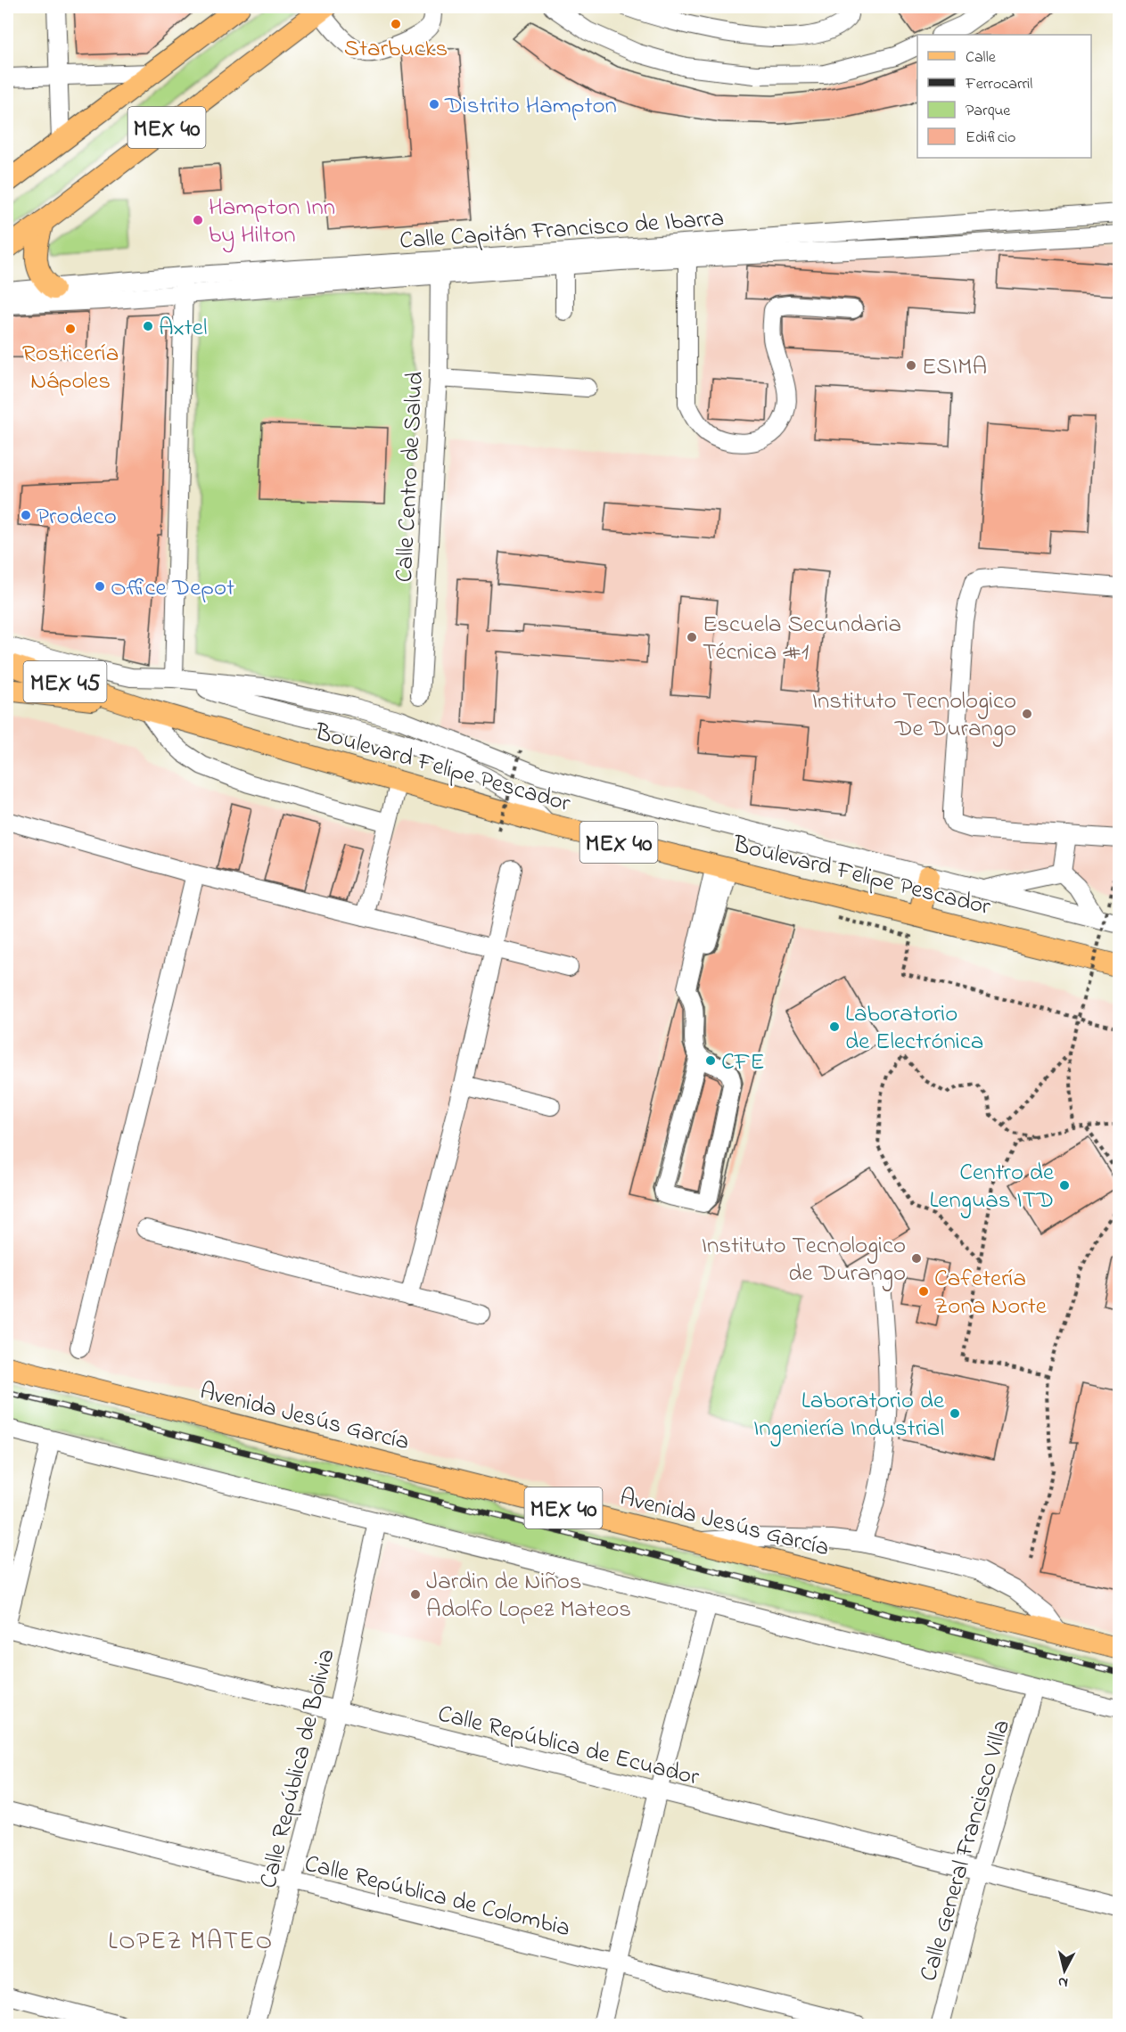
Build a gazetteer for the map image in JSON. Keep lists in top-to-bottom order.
{
  "streets": {
    "main road": [
      "MEX 40",
      "MEX 45",
      "Boulevard Felipe Pescador",
      "Avenida Jesús García"
    ],
    "street": [
      "Calle Capitán Francisco de Ibarra",
      "Calle Centro de Salud",
      "Calle República de Ecuador",
      "Calle República de Bolivia",
      "Calle General Francisco Villa",
      "Calle República de Colombia"
    ]
  },
  "crossings": [
    ["MEX 40", "Boulevard Felipe Pescador"],
    ["Calle Capitán Francisco de Ibarra", "Calle Centro de Salud"],
    ["Calle República de Ecuador", "Calle República de Bolivia"],
    ["Calle República de Ecuador", "Calle General Francisco Villa"],
    ["Calle República de Bolivia", "Calle República de Colombia"]
  ],
  "districts": ["LOPEZ MATEO"],
  "places": [
    "Starbucks",
    "Distrito Hampton",
    "Hampton Inn by Hilton",
    "Axtel",
    "Rosticería Nápoles",
    "ESIMA",
    "Prodeco",
    "Office Depot",
    "Escuela Secundaria Técnica #1",
    "Instituto Tecnologico De Durango",
    "Laboratorio de Electrónica",
    "CFE",
    "Centro de Lenguas ITD",
    "Instituto Tecnologico de Durango",
    "Cafetería Zona Norte",
    "Laboratorio de Ingeniería Industrial",
    "Jardin de Niños Adolfo Lopez Mateos"
  ],
  "legend": [
    "Calle",
    "Ferrocarril",
    "Parque",
    "Edificio"
  ],
  "north": "bottom"
}
